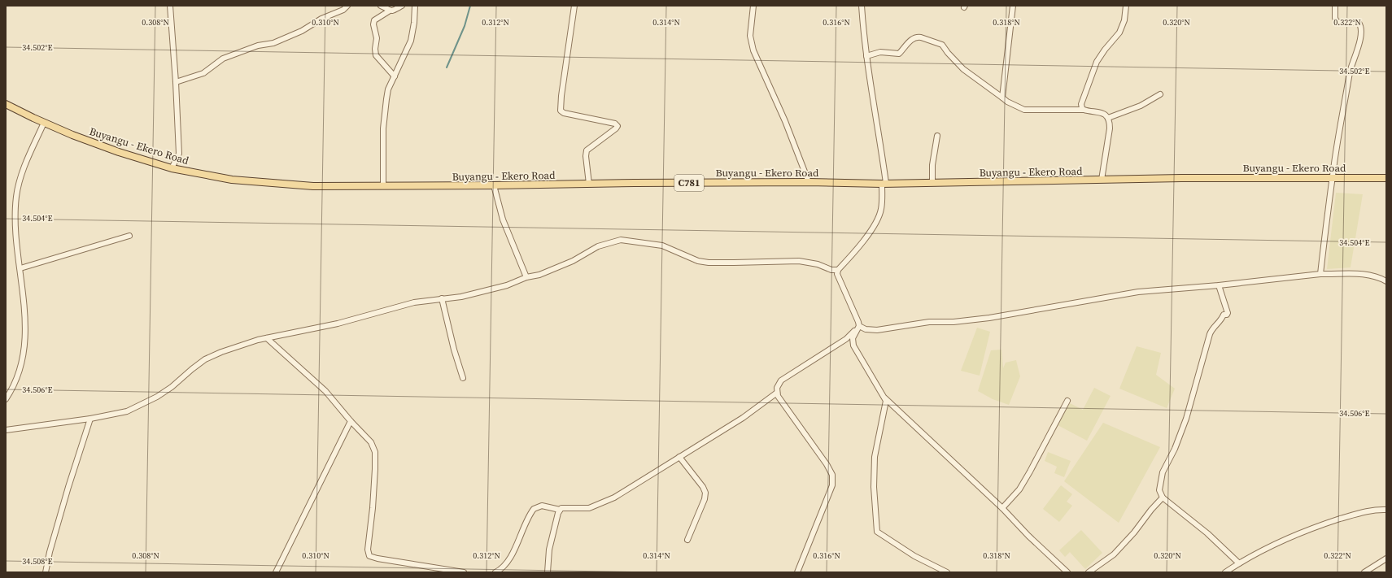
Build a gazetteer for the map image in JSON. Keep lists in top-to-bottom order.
{
  "streets": {
    "main road": ["Buyangu - Ekero Road", "C781"]
  },
  "coordinates": [
    "0.308°N",
    "0.310°N",
    "0.312°N",
    "0.314°N",
    "0.316°N",
    "0.318°N",
    "0.320°N",
    "0.322°N",
    "34.502°E",
    "34.504°E",
    "34.506°E",
    "34.508°E"
  ]
}
